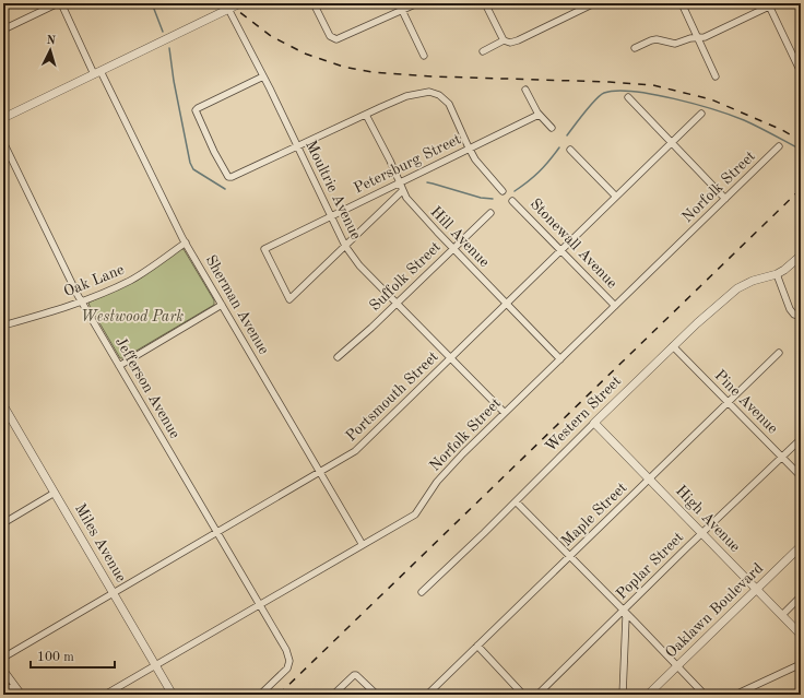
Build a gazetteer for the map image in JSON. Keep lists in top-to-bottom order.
{
  "streets": {
    "street": [
      "Petersburg Street",
      "Norfolk Street",
      "Moultrie Avenue",
      "Hill Avenue",
      "Stonewall Avenue",
      "Suffolk Street",
      "Oak Lane",
      "Sherman Avenue",
      "Jefferson Avenue",
      "Portsmouth Street",
      "Pine Avenue",
      "Western Street",
      "Maple Street",
      "High Avenue",
      "Miles Avenue",
      "Poplar Street",
      "Oaklawn Boulevard"
    ]
  },
  "crossings": [
    ["Petersburg Street", "Moultrie Avenue"],
    ["Petersburg Street", "Hill Avenue"],
    ["Norfolk Street", "Moultrie Avenue"],
    ["Norfolk Street", "Hill Avenue"],
    ["Norfolk Street", "Stonewall Avenue"],
    ["Norfolk Street", "Sherman Avenue"],
    ["Norfolk Street", "Jefferson Avenue"],
    ["Norfolk Street", "Miles Avenue"],
    ["Moultrie Avenue", "Suffolk Street"],
    ["Moultrie Avenue", "Portsmouth Street"],
    ["Hill Avenue", "Suffolk Street"],
    ["Hill Avenue", "Portsmouth Street"],
    ["Stonewall Avenue", "Portsmouth Street"],
    ["Oak Lane", "Sherman Avenue"],
    ["Oak Lane", "Jefferson Avenue"],
    ["Sherman Avenue", "Portsmouth Street"],
    ["Jefferson Avenue", "Portsmouth Street"],
    ["Portsmouth Street", "Miles Avenue"],
    ["Pine Avenue", "Western Street"],
    ["Pine Avenue", "Maple Street"],
    ["Pine Avenue", "Poplar Street"],
    ["Western Street", "High Avenue"],
    ["Maple Street", "High Avenue"],
    ["High Avenue", "Poplar Street"],
    ["High Avenue", "Oaklawn Boulevard"]
  ],
  "parks": ["Westwood Park"],
  "scale_bar": "100 m",
  "north": "top"
}
